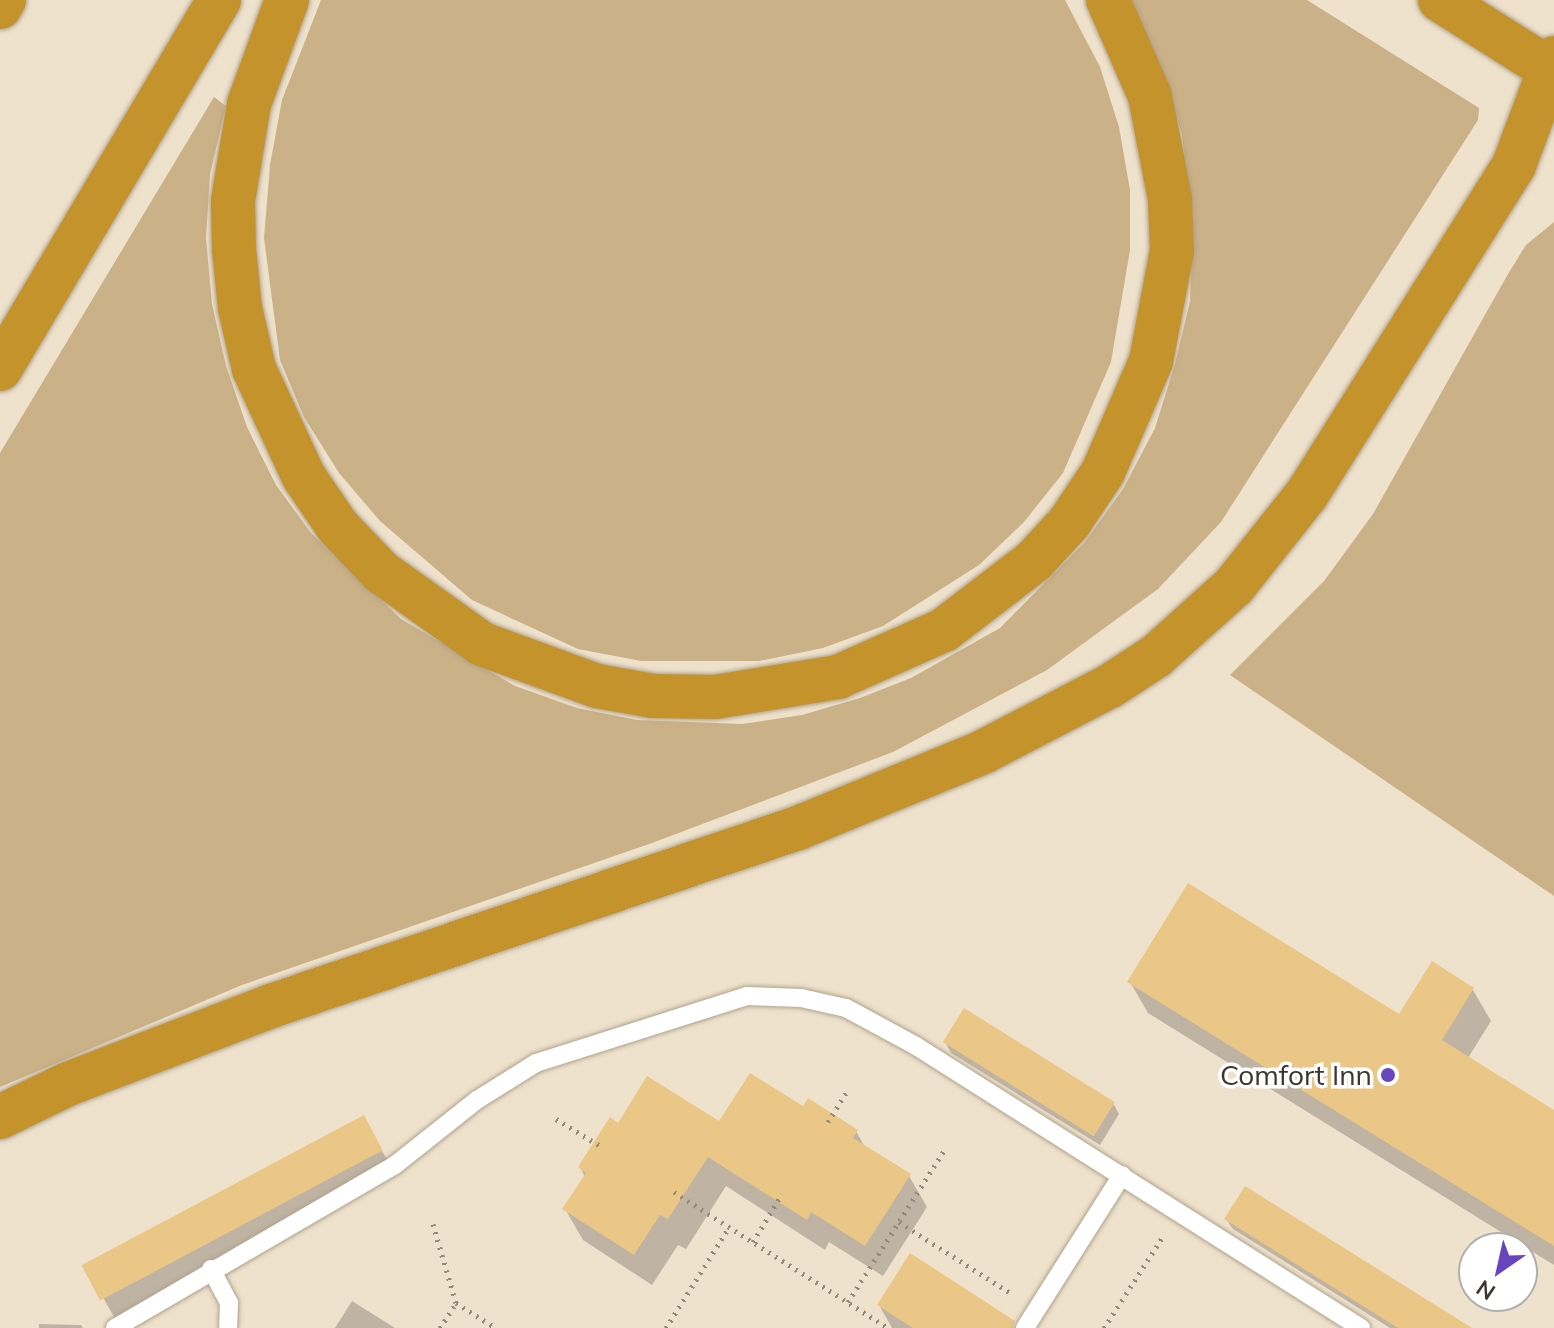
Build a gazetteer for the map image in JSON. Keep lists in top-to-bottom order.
{
  "places": ["Comfort Inn"],
  "north": "bottom left"
}
